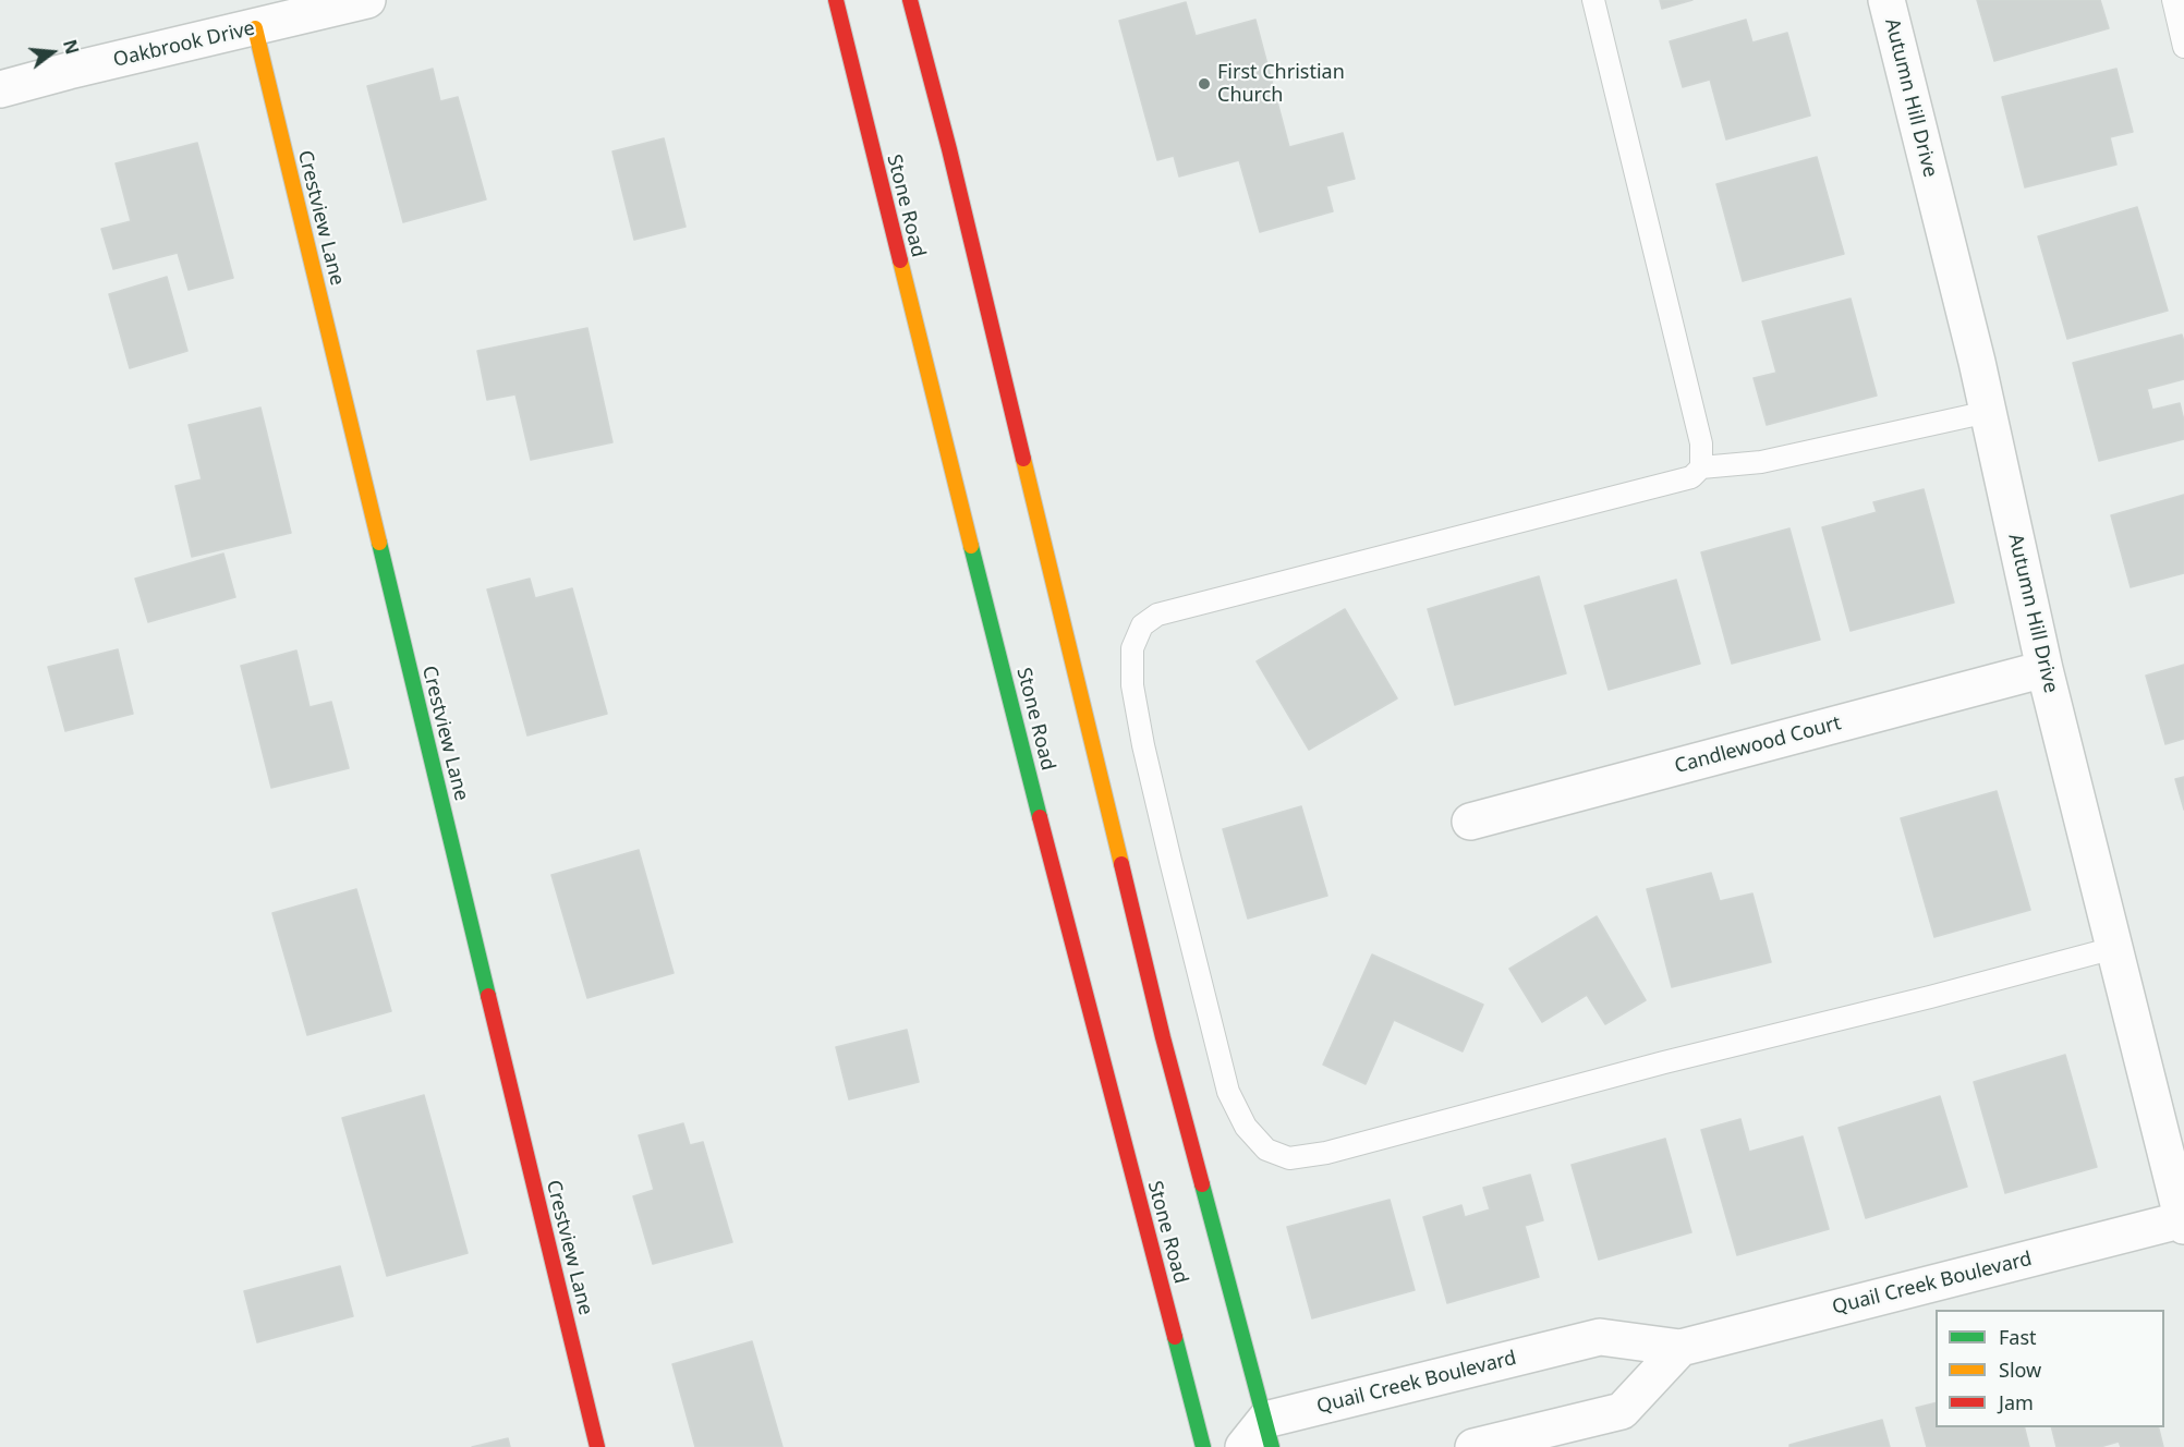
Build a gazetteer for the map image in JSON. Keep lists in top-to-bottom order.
{
  "streets": {
    "main road": ["Stone Road", "Crestview Lane"],
    "street": [
      "Oakbrook Drive",
      "Autumn Hill Drive",
      "Candlewood Court",
      "Quail Creek Boulevard"
    ]
  },
  "crossings": [
    ["Oakbrook Drive", "Crestview Lane"],
    ["Autumn Hill Drive", "Candlewood Court"],
    ["Autumn Hill Drive", "Quail Creek Boulevard"]
  ],
  "places": ["First Christian Church"],
  "legend": ["Fast", "Slow", "Jam"],
  "north": "right"
}
